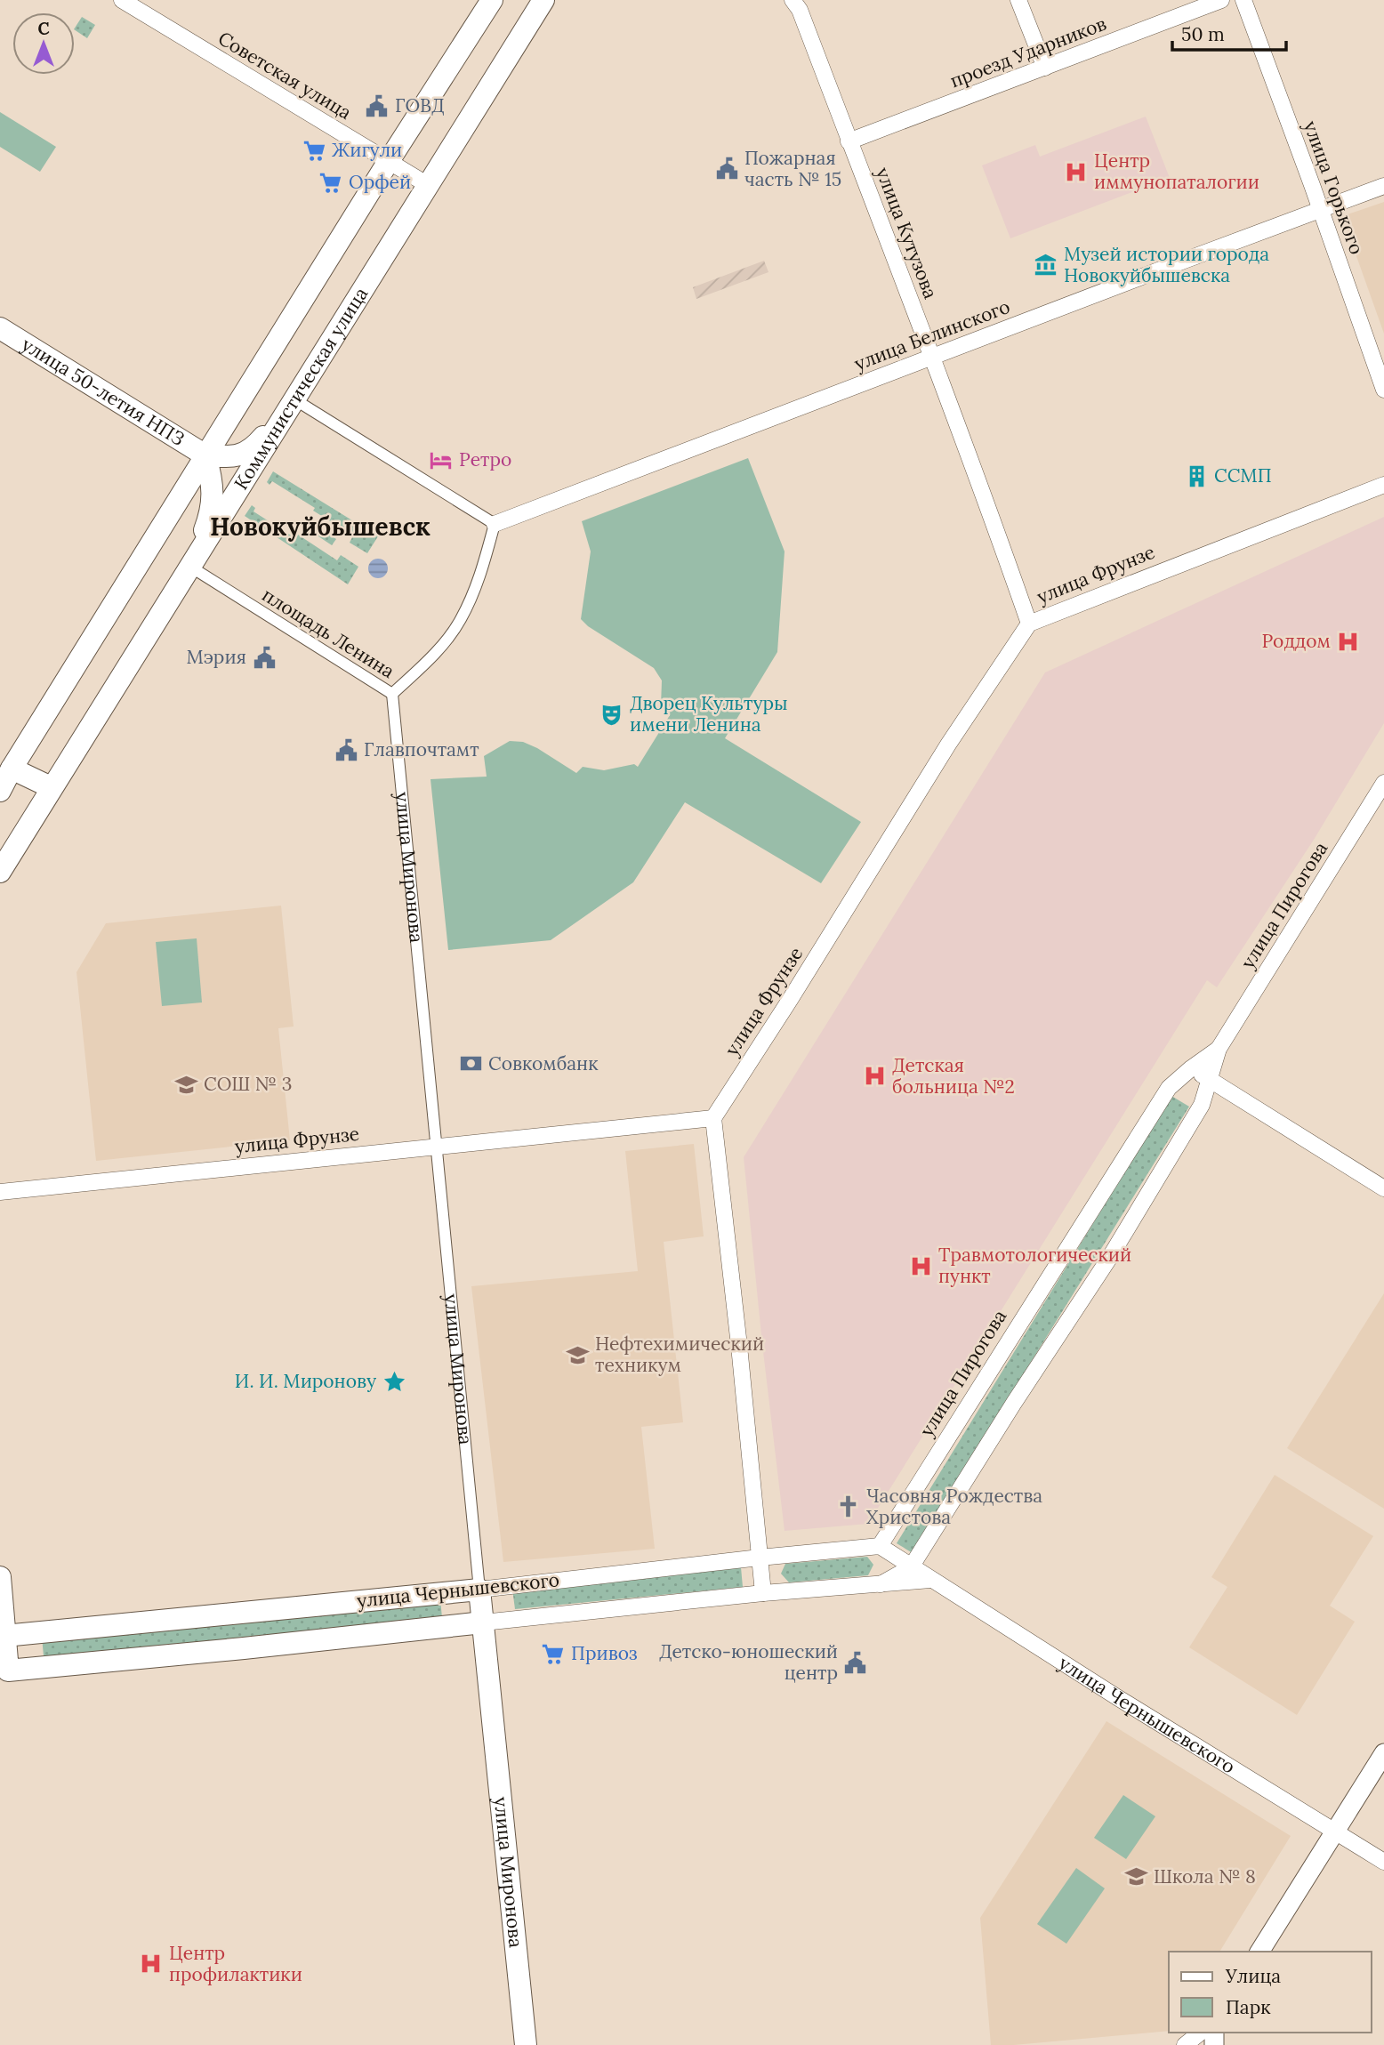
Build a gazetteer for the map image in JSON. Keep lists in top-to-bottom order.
{
  "streets": {
    "main road": [
      "Коммунистическая улица",
      "улица 50-летия НПЗ",
      "улица Миронова",
      "улица Чернышевского"
    ],
    "street": [
      "проезд Ударников",
      "Советская улица",
      "улица Горького",
      "улица Кутузова",
      "улица Белинского",
      "улица Фрунзе",
      "площадь Ленина",
      "улица Пирогова"
    ]
  },
  "crossings": [
    ["проезд Ударников", "улица Кутузова"],
    ["Советская улица", "Коммунистическая улица"],
    ["улица Горького", "улица Белинского"],
    ["улица Кутузова", "улица Белинского"],
    ["улица Кутузова", "улица Фрунзе"],
    ["улица Белинского", "площадь Ленина"],
    ["Коммунистическая улица", "площадь Ленина"],
    ["улица Фрунзе", "улица Миронова"],
    ["площадь Ленина", "улица Миронова"],
    ["улица Миронова", "улица Чернышевского"],
    ["улица Пирогова", "улица Чернышевского"]
  ],
  "districts": ["Новокуйбышевск"],
  "places": {
    "public building": [
      "ГОВД",
      "Пожарная часть № 15",
      "Мэрия",
      "Главпочтамт",
      "Детско-юношеский центр"
    ],
    "supermarket": ["Жигули", "Орфей", "Привоз"],
    "hospital": [
      "Центр иммунопаталогии",
      "Роддом",
      "Детская больница №2",
      "Травмотологический пункт",
      "Центр профилактики"
    ],
    "museum": ["Музей истории города Новокуйбышевска"],
    "hotel": ["Ретро"],
    "building": ["ССМП"],
    "theatre": ["Дворец Культуры имени Ленина"],
    "bank": ["Совкомбанк"],
    "school or university": ["СОШ № 3", "Нефтехимический техникум", "Школа № 8"],
    "place": ["И. И. Миронову"],
    "church": ["Часовня Рождества Христова"]
  },
  "legend": ["Улица", "Парк"],
  "scale_bar": "50 m",
  "north": "top"
}
